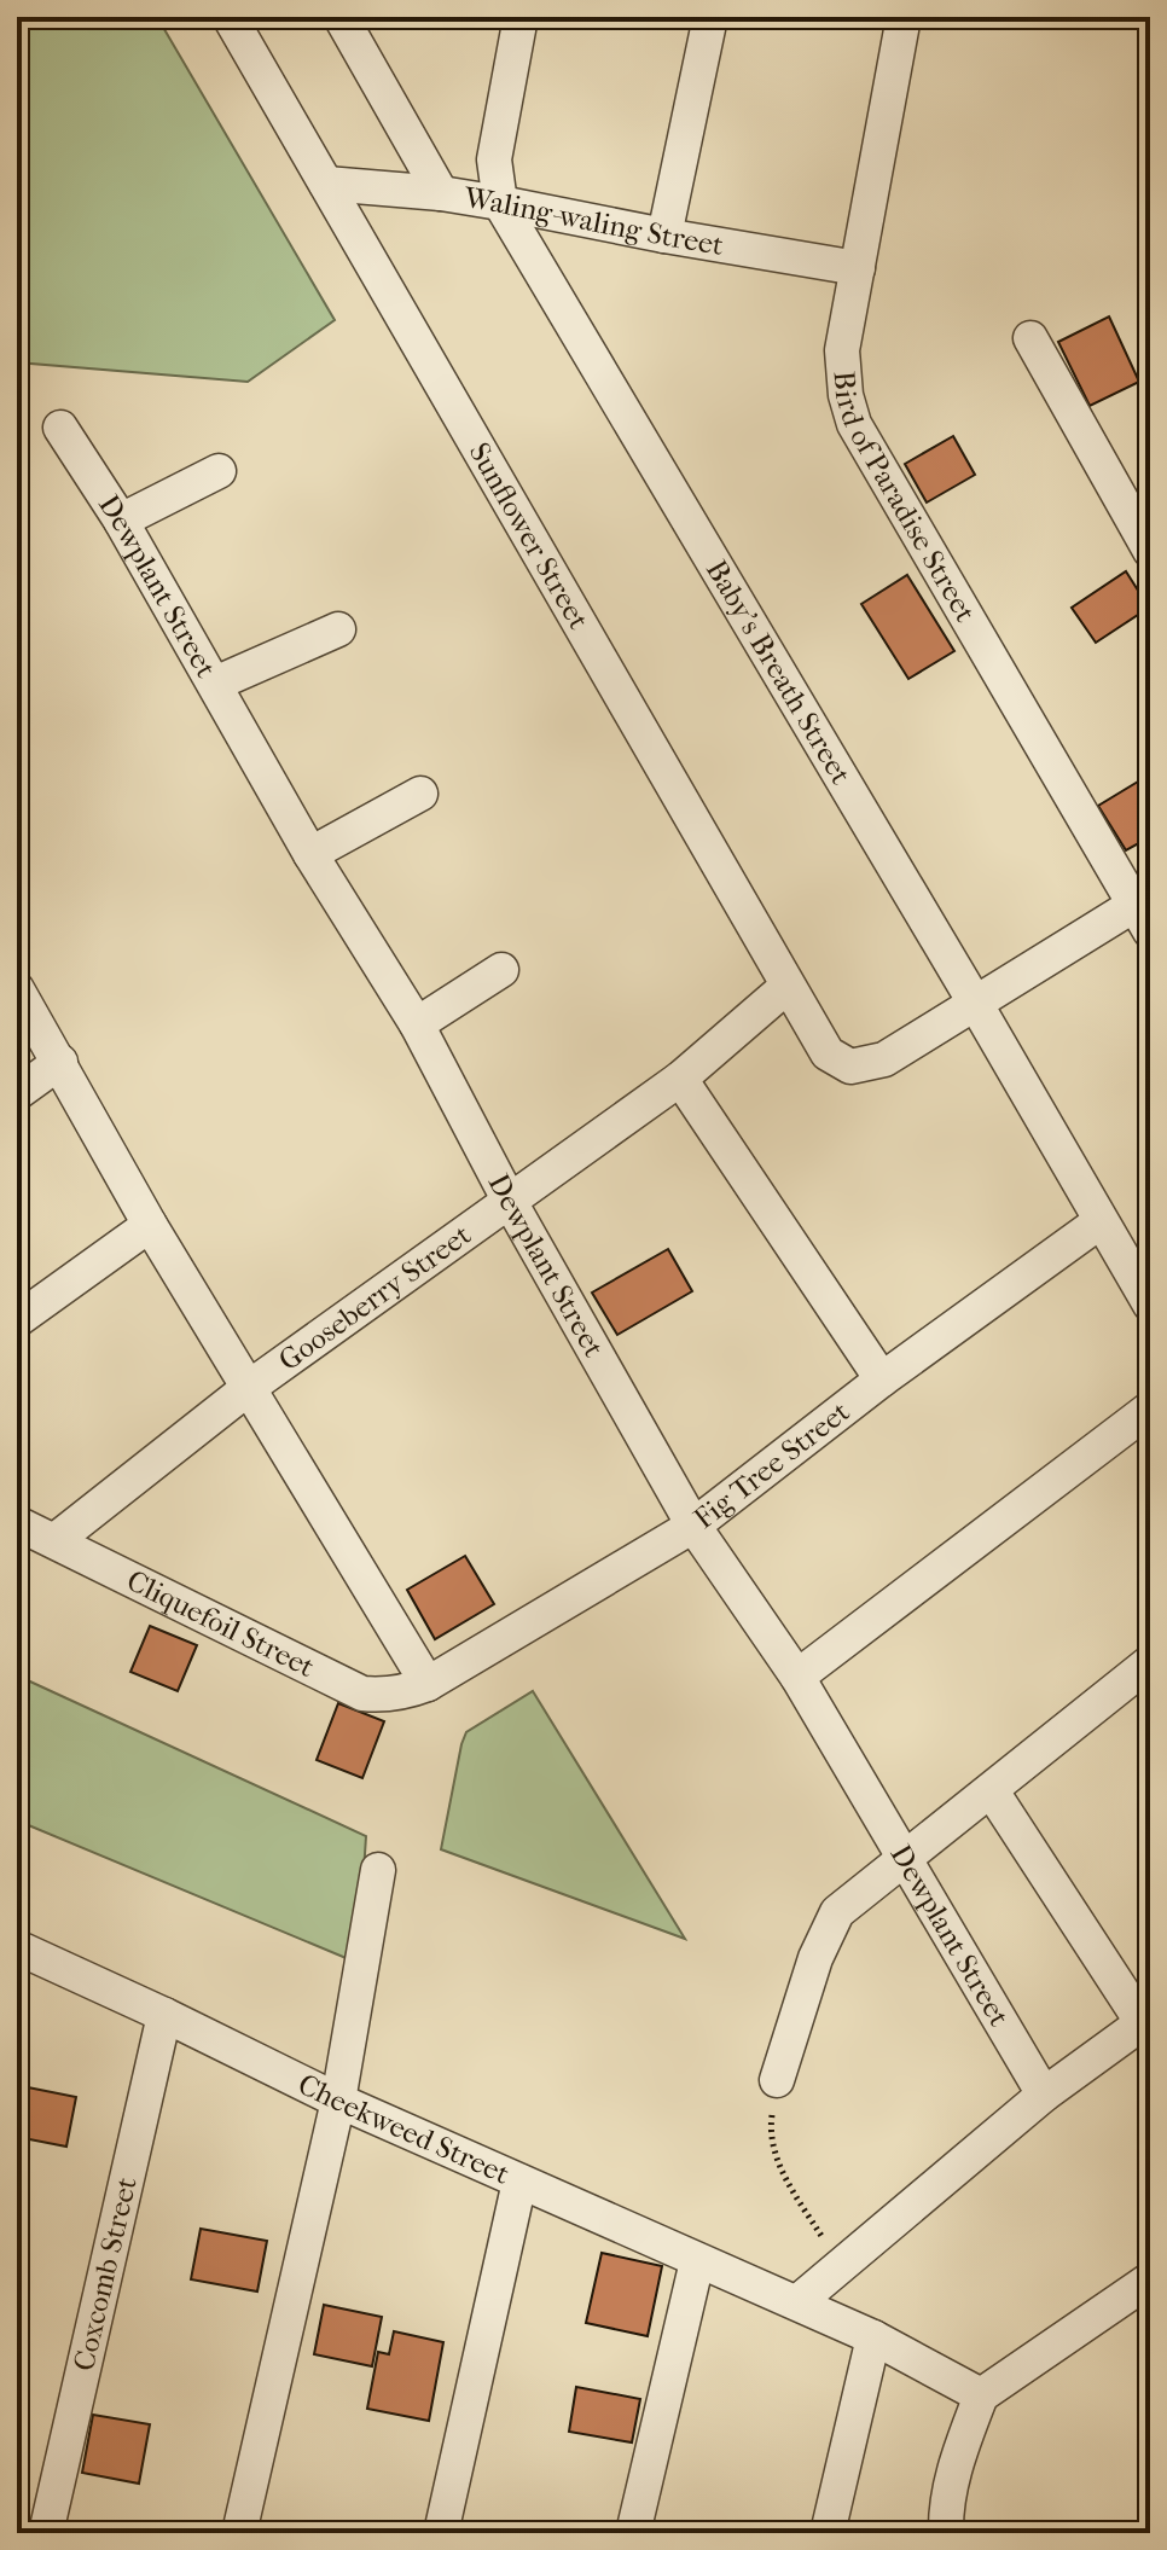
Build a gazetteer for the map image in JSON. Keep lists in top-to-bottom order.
{
  "streets": {
    "street": [
      "Waling-waling Street",
      "Bird of Paradise Street",
      "Sunflower Street",
      "Dewplant Street",
      "Baby's Breath Street",
      "Gooseberry Street",
      "Fig Tree Street",
      "Cliquefoil Street",
      "Cheekweed Street",
      "Coxcomb Street"
    ]
  },
  "crossings": [
    ["Waling-waling Street", "Bird of Paradise Street"],
    ["Waling-waling Street", "Sunflower Street"],
    ["Waling-waling Street", "Baby's Breath Street"],
    ["Sunflower Street", "Baby's Breath Street"],
    ["Sunflower Street", "Gooseberry Street"],
    ["Dewplant Street", "Gooseberry Street"],
    ["Dewplant Street", "Fig Tree Street"],
    ["Baby's Breath Street", "Fig Tree Street"],
    ["Gooseberry Street", "Cliquefoil Street"],
    ["Fig Tree Street", "Cliquefoil Street"],
    ["Cheekweed Street", "Coxcomb Street"]
  ]
}
